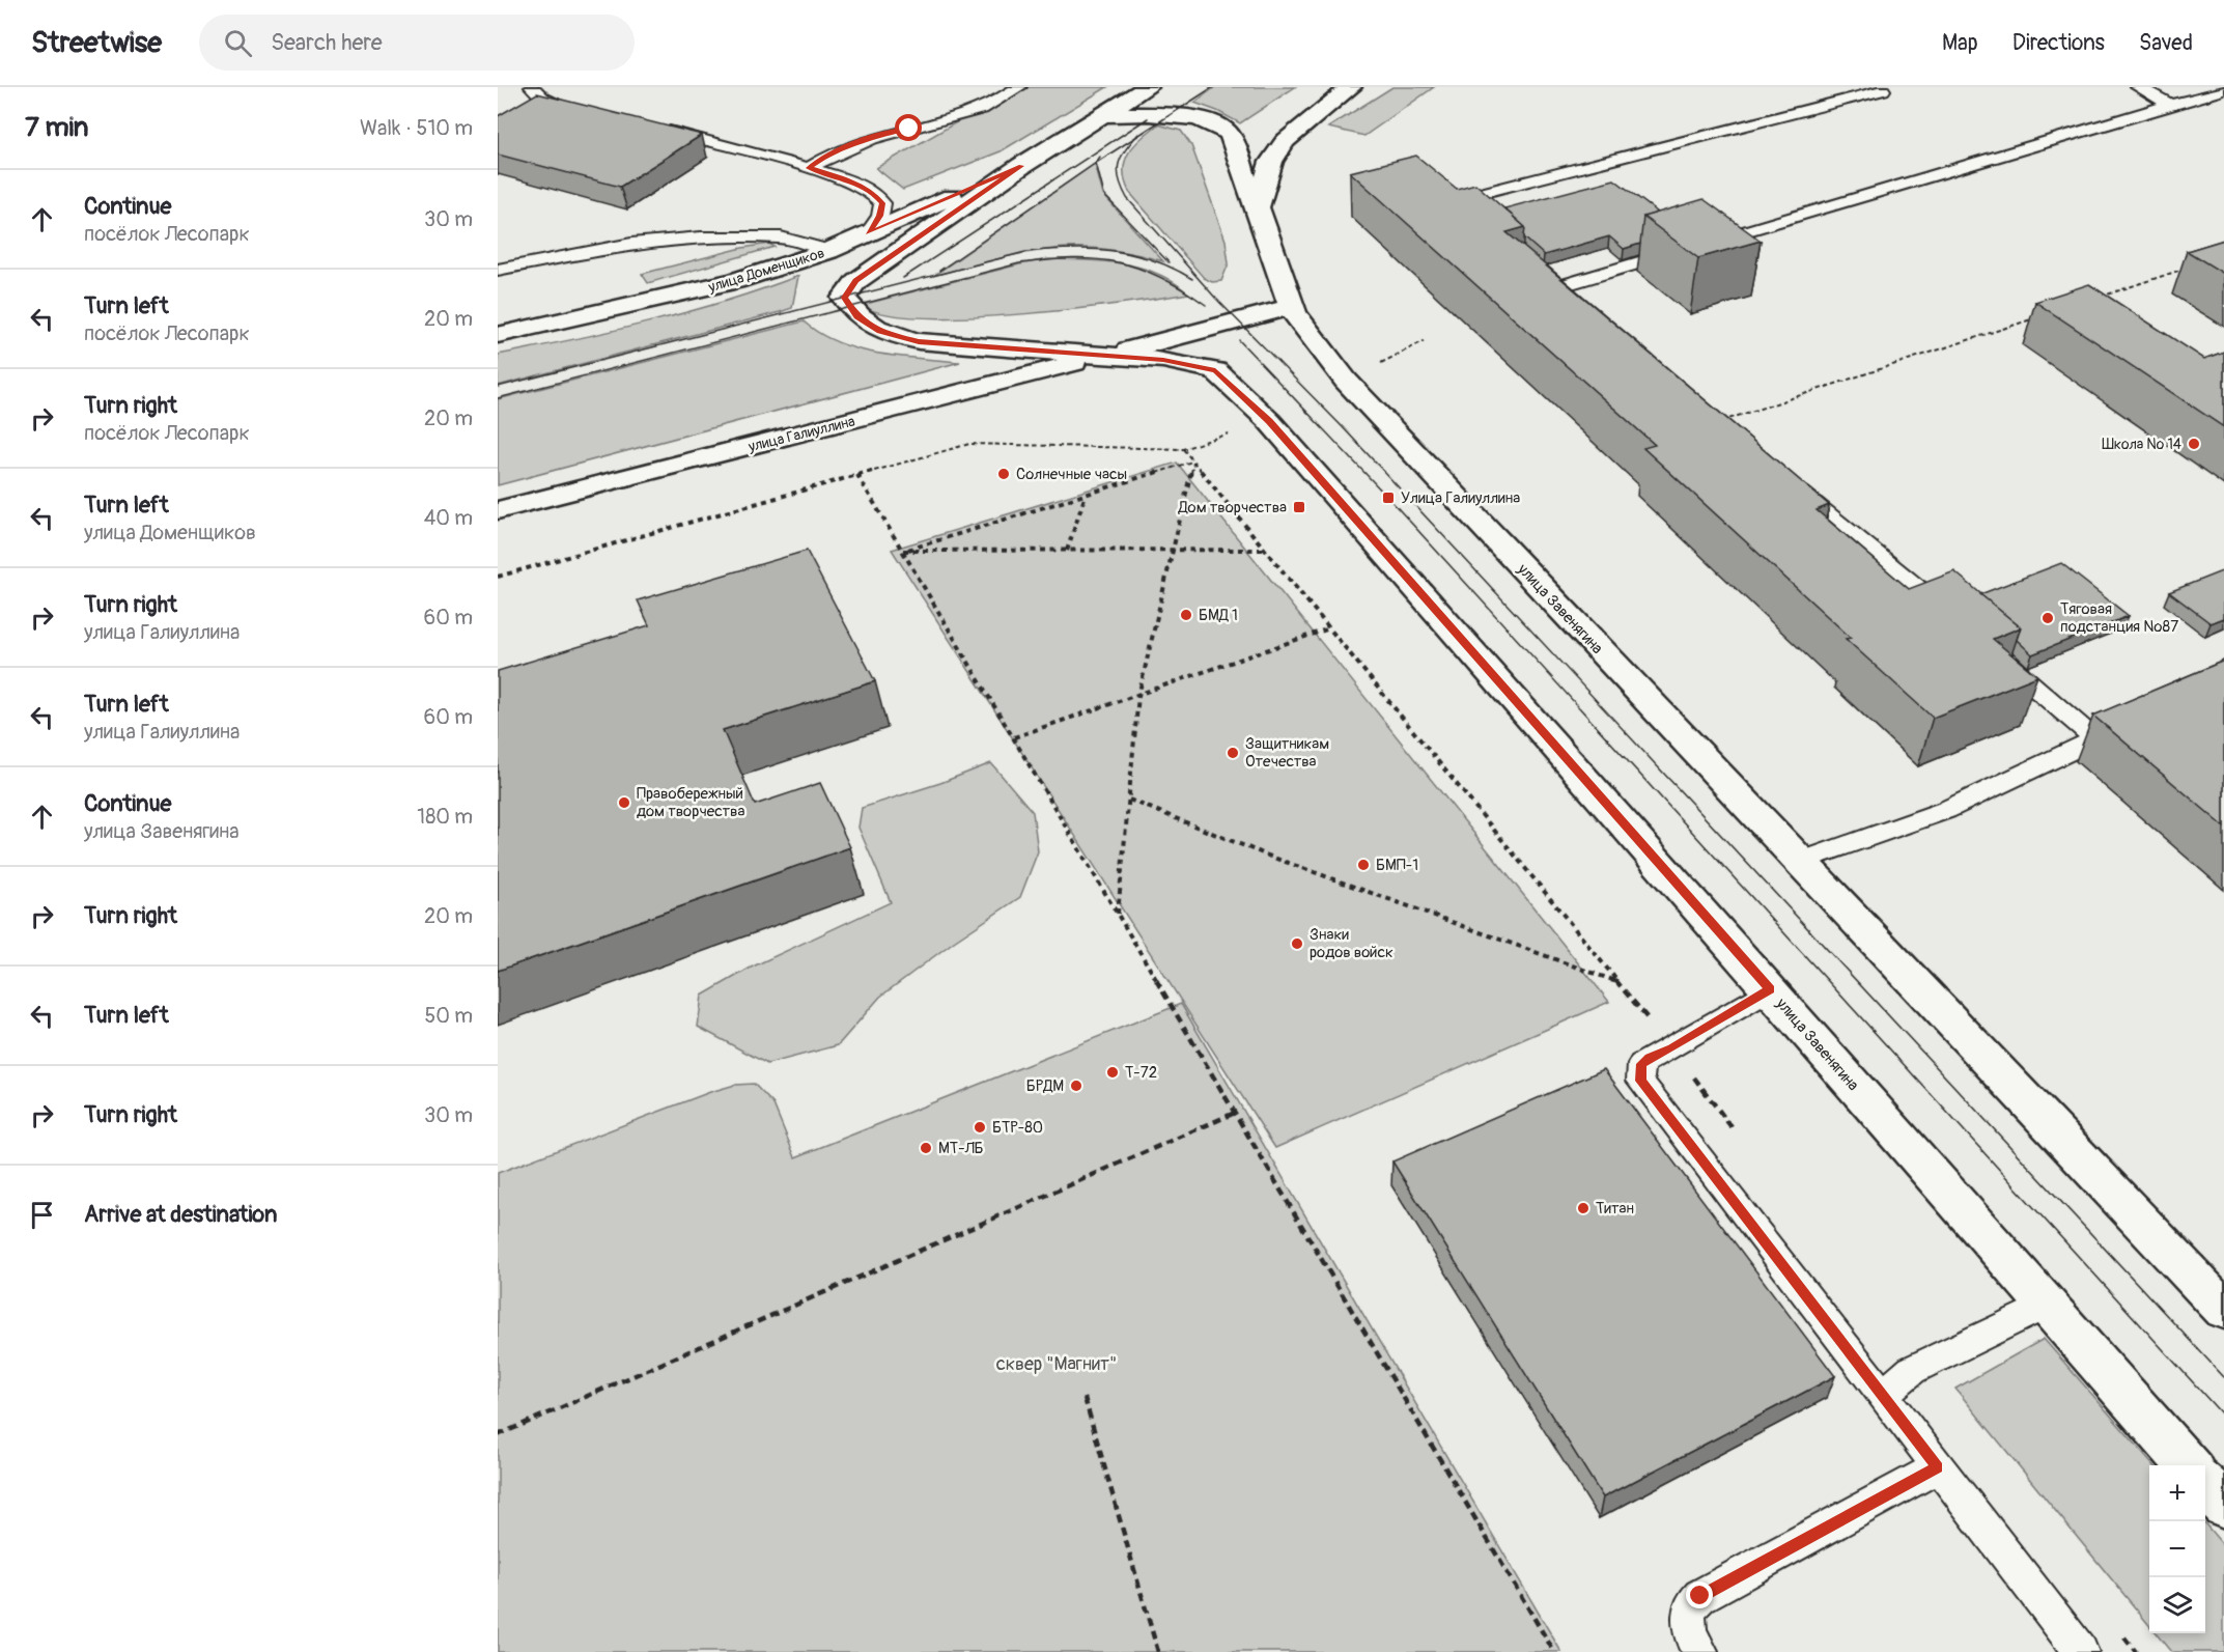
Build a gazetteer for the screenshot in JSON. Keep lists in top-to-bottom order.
{
  "streets": {
    "main road": ["улица Доменщиков", "улица Галиуллина", "улица Завенягина"]
  },
  "crossings": [
    ["улица Доменщиков", "улица Галиуллина"],
    ["улица Галиуллина", "улица Завенягина"]
  ],
  "parks": ["сквер \"Магнит\""],
  "places": {
    "other": [
      "Школа № 14",
      "Солнечные часы",
      "БМД 1",
      "Тяговая подстанция №87",
      "Защитникам Отечества",
      "Правобережный дом творчества",
      "БМП-1",
      "Знаки родов войск",
      "Т-72",
      "БРДМ",
      "БТР-80",
      "МТ-ЛБ",
      "Титан"
    ],
    "transit": ["Улица Галиуллина", "Дом творчества"]
  },
  "page": {
    "header": "Streetwise",
    "search": "Search here",
    "nav": ["Map", "Directions", "Saved"],
    "heading": ["7 min", "Walk · 510 m"],
    "list": [
      ["Continue", "посёлок Лесопарк", "30 m"],
      ["Turn left", "посёлок Лесопарк", "20 m"],
      ["Turn right", "посёлок Лесопарк", "20 m"],
      ["Turn left", "улица Доменщиков", "40 m"],
      ["Turn right", "улица Галиуллина", "60 m"],
      ["Turn left", "улица Галиуллина", "60 m"],
      ["Continue", "улица Завенягина", "180 m"],
      ["Turn right", "20 m"],
      ["Turn left", "50 m"],
      ["Turn right", "30 m"],
      "Arrive at destination"
    ],
    "map_buttons": ["+", "−"]
  }
}
